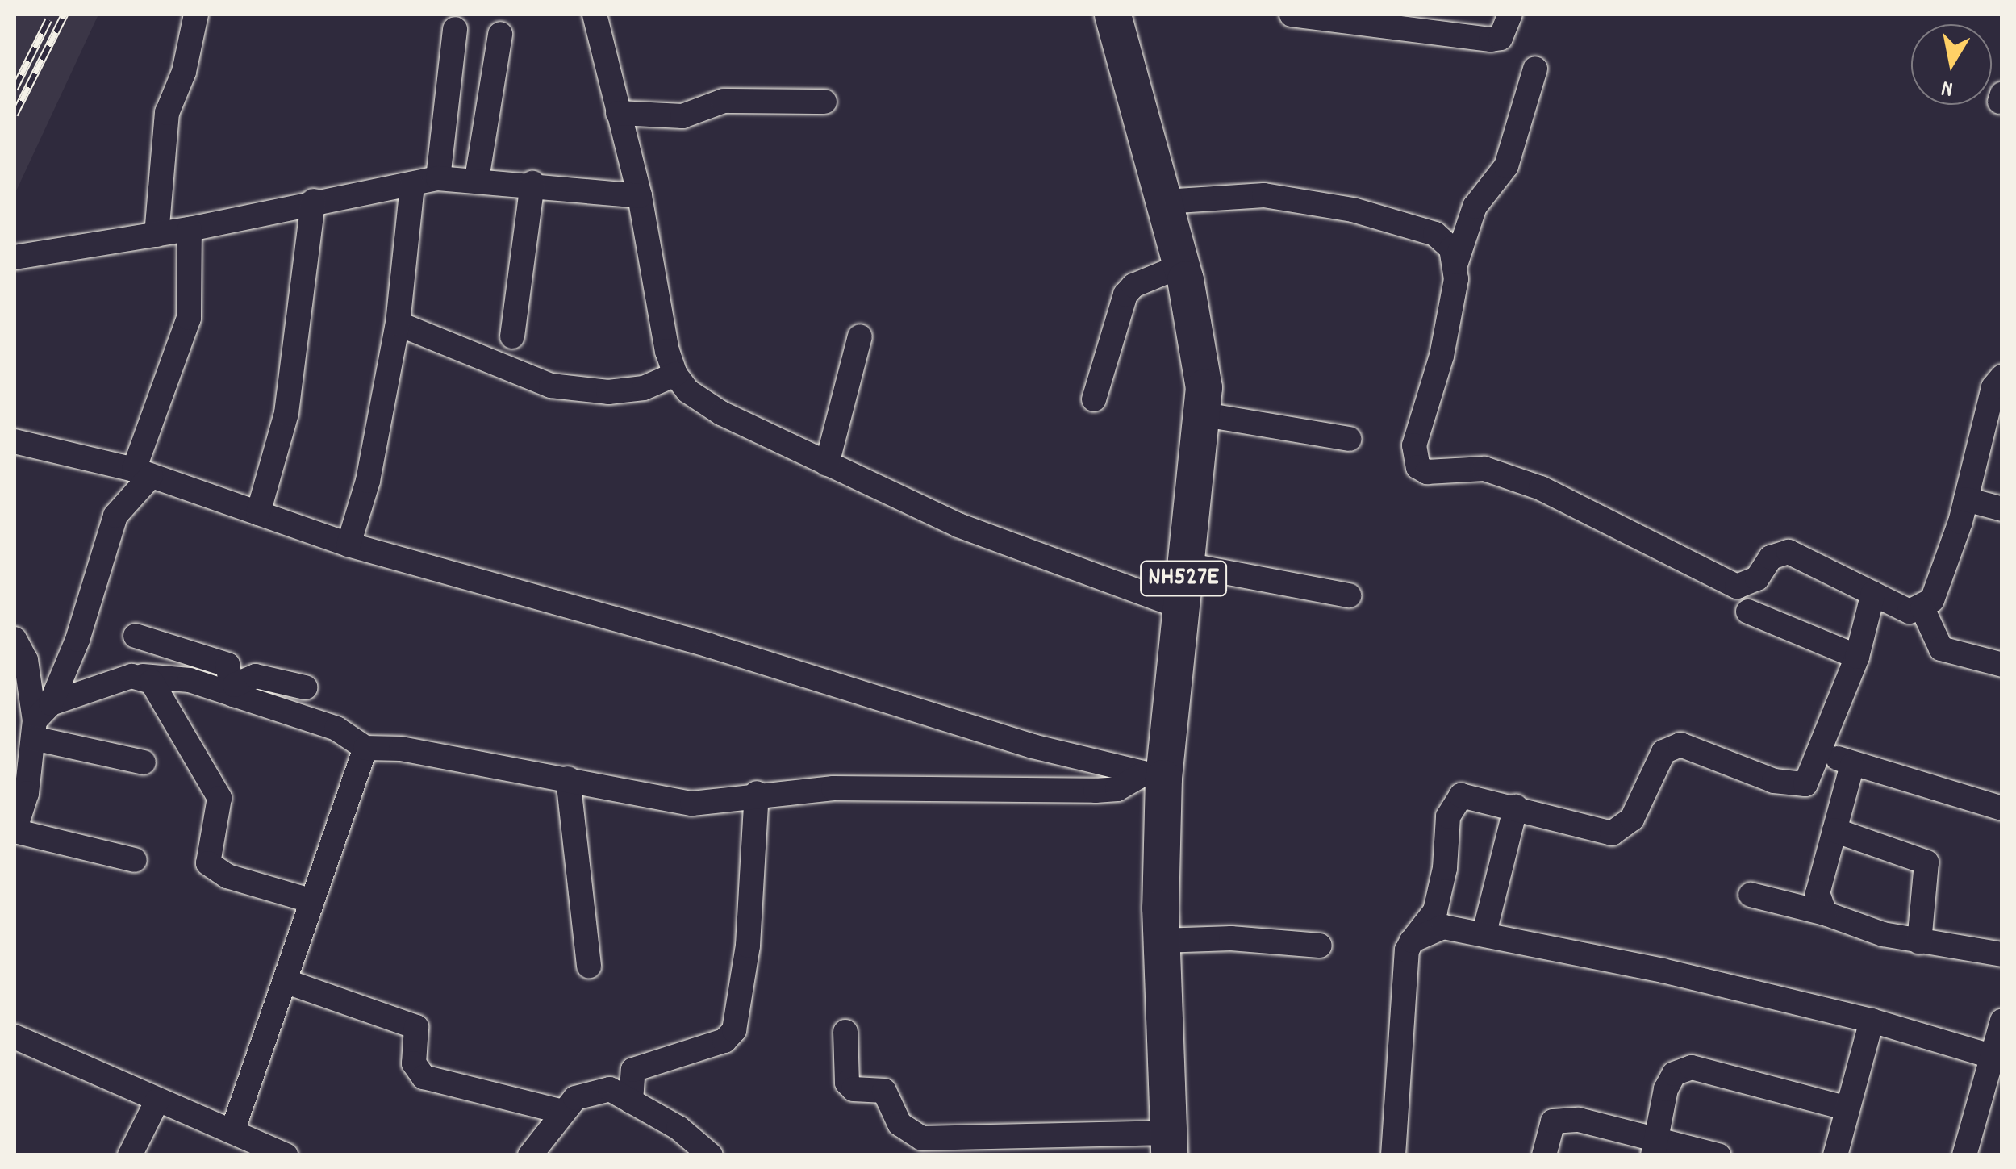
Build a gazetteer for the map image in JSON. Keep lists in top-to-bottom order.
{
  "streets": {
    "highway": ["NH527E"]
  },
  "north": "bottom"
}
